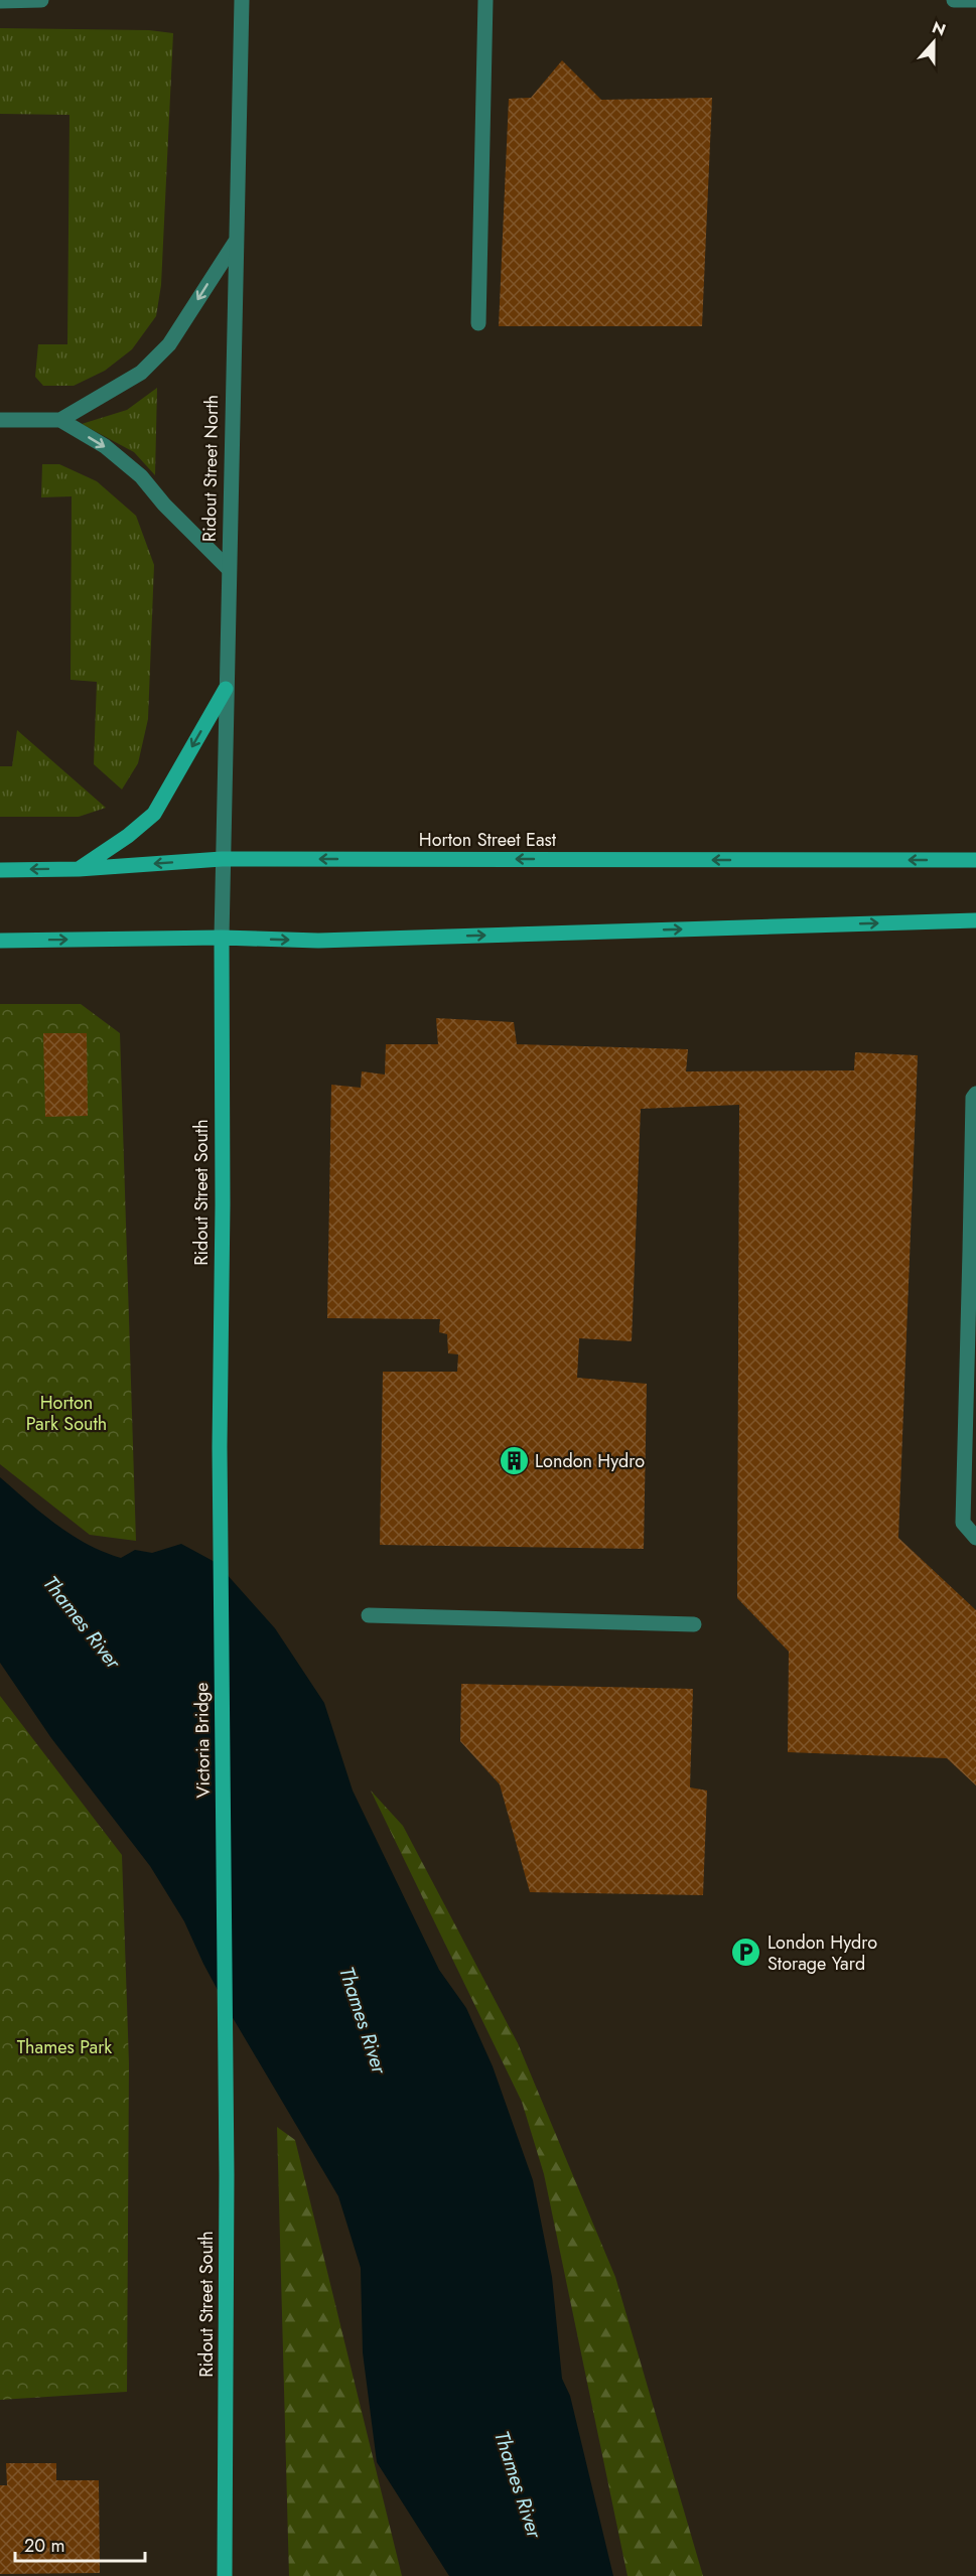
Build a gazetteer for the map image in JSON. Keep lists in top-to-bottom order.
{
  "streets": {
    "main road": ["Horton Street East", "Ridout Street South", "Victoria Bridge"],
    "street": ["Ridout Street North"]
  },
  "crossings": [
    ["Ridout Street North", "Horton Street East"],
    ["Ridout Street North", "Ridout Street South"],
    ["Ridout Street South", "Victoria Bridge"]
  ],
  "water": ["Thames River"],
  "parks": ["Horton Park South", "Thames Park"],
  "places": {
    "building": ["London Hydro"],
    "parking": ["London Hydro Storage Yard"]
  },
  "scale_bar": "20 m",
  "north": "top"
}
